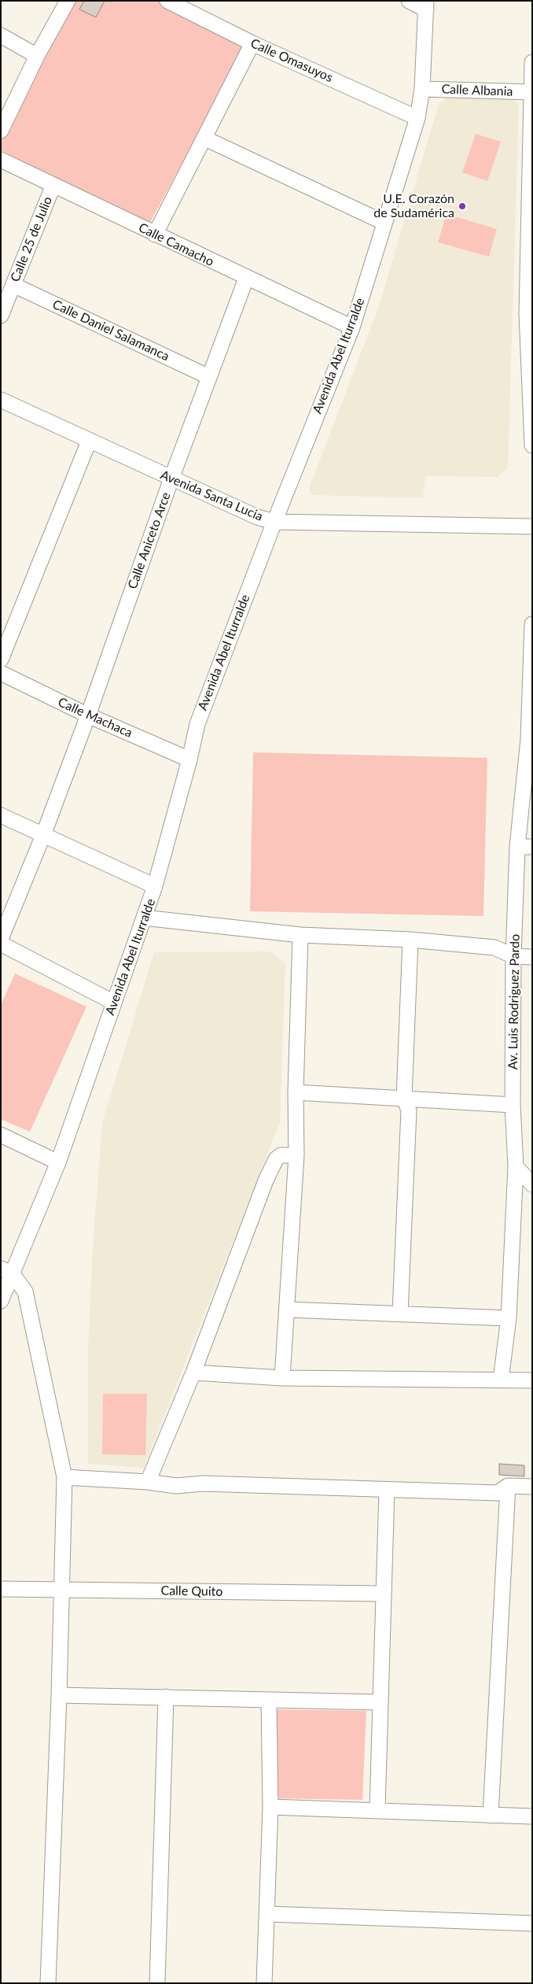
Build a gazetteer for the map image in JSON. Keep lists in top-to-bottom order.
{
  "streets": {
    "street": [
      "Calle Omasuyos",
      "Calle Albania",
      "Calle 25 de Julio",
      "Calle Camacho",
      "Calle Daniel Salamanca",
      "Avenida Abel Iturralde",
      "Avenida Santa Lucia",
      "Calle Aniceto Arce",
      "Calle Machaca",
      "Av. Luis Rodriguez Pardo",
      "Calle Quito"
    ]
  },
  "crossings": [
    ["Calle Omasuyos", "Avenida Abel Iturralde"],
    ["Calle Albania", "Avenida Abel Iturralde"],
    ["Calle 25 de Julio", "Calle Camacho"],
    ["Calle 25 de Julio", "Calle Daniel Salamanca"],
    ["Calle Camacho", "Avenida Abel Iturralde"],
    ["Calle Camacho", "Calle Aniceto Arce"],
    ["Calle Daniel Salamanca", "Calle Aniceto Arce"],
    ["Avenida Abel Iturralde", "Avenida Santa Lucia"],
    ["Avenida Abel Iturralde", "Calle Machaca"],
    ["Avenida Santa Lucia", "Calle Aniceto Arce"],
    ["Calle Aniceto Arce", "Calle Machaca"]
  ],
  "places": ["U.E. Corazón de Sudamérica"]
}
